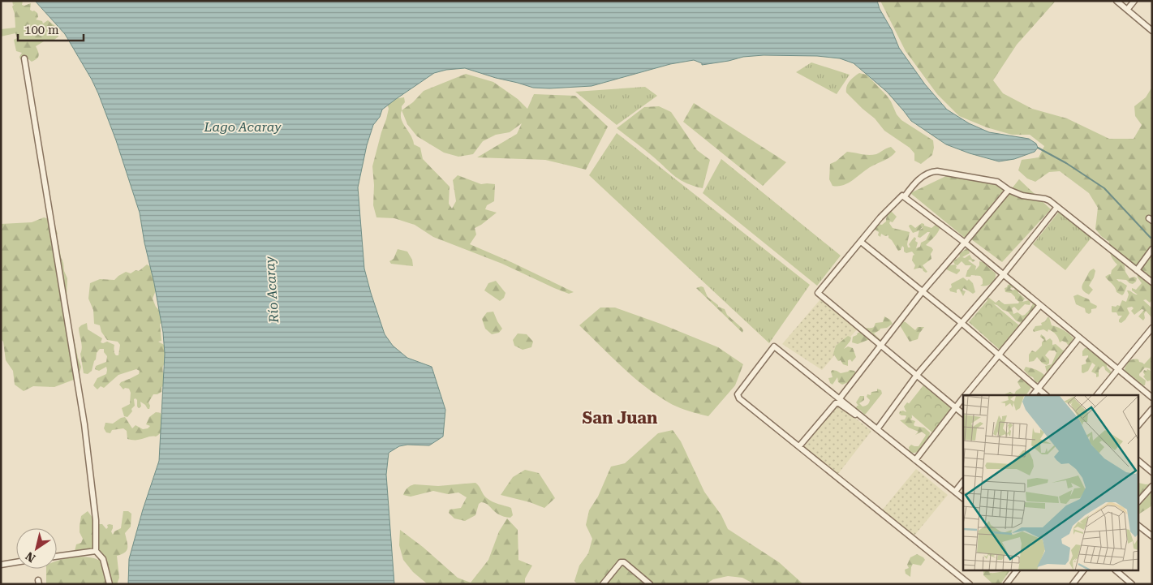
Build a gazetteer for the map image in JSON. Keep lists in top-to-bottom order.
{
  "districts": ["San Juan"],
  "water": ["Lago Acaray", "Río Acaray"],
  "scale_bar": "100 m",
  "north": "bottom left"
}
